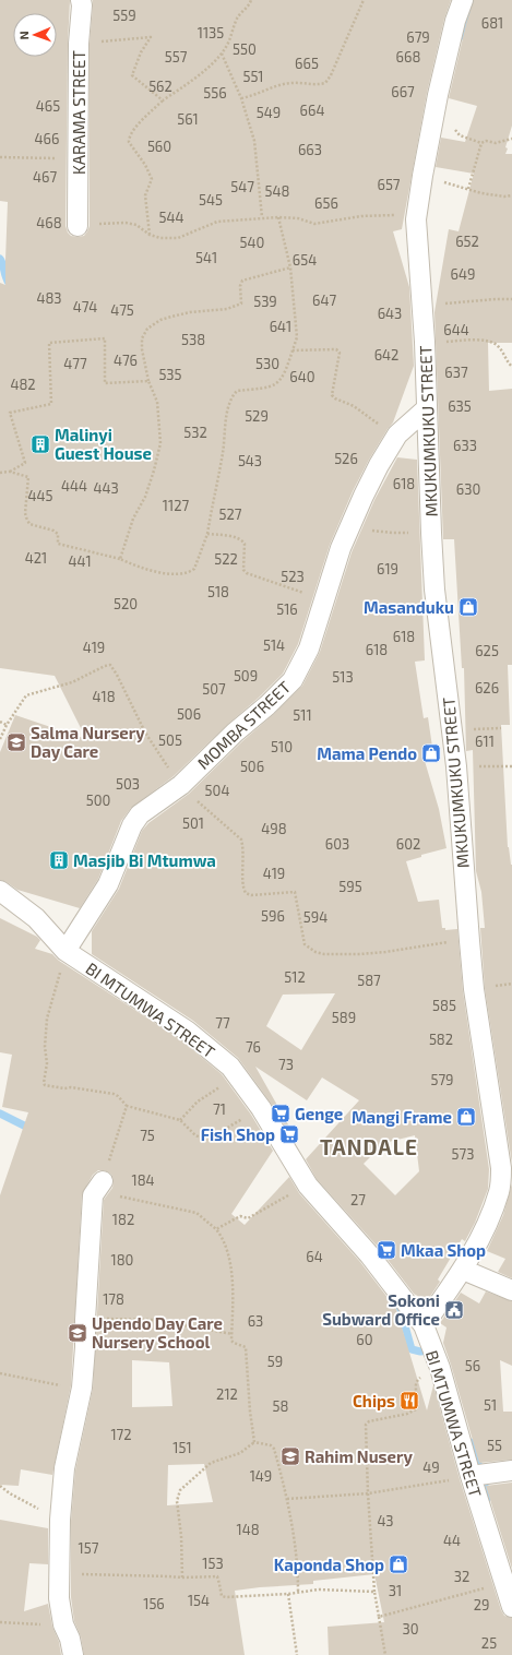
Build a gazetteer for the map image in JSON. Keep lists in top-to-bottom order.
{
  "streets": {
    "street": [
      "KARAMA STREET",
      "MKUKUMKUKU STREET",
      "MOMBA STREET",
      "BI MTUMWA STREET"
    ]
  },
  "crossings": [
    ["MKUKUMKUKU STREET", "MOMBA STREET"],
    ["MKUKUMKUKU STREET", "BI MTUMWA STREET"],
    ["MOMBA STREET", "BI MTUMWA STREET"]
  ],
  "districts": ["TANDALE"],
  "places": {
    "building": ["Malinyi Guest House", "Masjib Bi Mtumwa"],
    "shop": [
      "Masanduku",
      "Mama Pendo",
      "Mangi Frame",
      "Kaponda Shop"
    ],
    "school or university": ["Salma Nursery Day Care", "Upendo Day Care Nursery School", "Rahim Nusery"],
    "supermarket": ["Genge", "Fish Shop", "Mkaa Shop"],
    "public building": ["Sokoni Subward Office"],
    "restaurant": ["Chips"]
  },
  "house_numbers": [
    "559",
    "681",
    "1135",
    "679",
    "550",
    "557",
    "668",
    "665",
    "551",
    "562",
    "667",
    "556",
    "465",
    "664",
    "549",
    "561",
    "466",
    "560",
    "663",
    "467",
    "657",
    "547",
    "548",
    "545",
    "656",
    "544",
    "468",
    "652",
    "540",
    "541",
    "654",
    "649",
    "483",
    "647",
    "539",
    "474",
    "475",
    "643",
    "641",
    "644",
    "538",
    "642",
    "476",
    "477",
    "530",
    "637",
    "535",
    "640",
    "482",
    "635",
    "529",
    "532",
    "633",
    "526",
    "543",
    "618",
    "444",
    "443",
    "630",
    "445",
    "1127",
    "527",
    "421",
    "522",
    "441",
    "619",
    "523",
    "518",
    "520",
    "516",
    "618",
    "514",
    "419",
    "618",
    "625",
    "509",
    "513",
    "626",
    "507",
    "418",
    "506",
    "511",
    "505",
    "611",
    "510",
    "506",
    "503",
    "504",
    "500",
    "501",
    "498",
    "603",
    "602",
    "419",
    "595",
    "596",
    "594",
    "512",
    "587",
    "585",
    "589",
    "77",
    "582",
    "76",
    "73",
    "579",
    "71",
    "75",
    "573",
    "184",
    "27",
    "182",
    "64",
    "180",
    "178",
    "63",
    "60",
    "59",
    "56",
    "212",
    "51",
    "58",
    "172",
    "55",
    "151",
    "49",
    "149",
    "43",
    "148",
    "44",
    "157",
    "153",
    "32",
    "31",
    "154",
    "156",
    "29",
    "30",
    "25"
  ],
  "north": "left"
}
